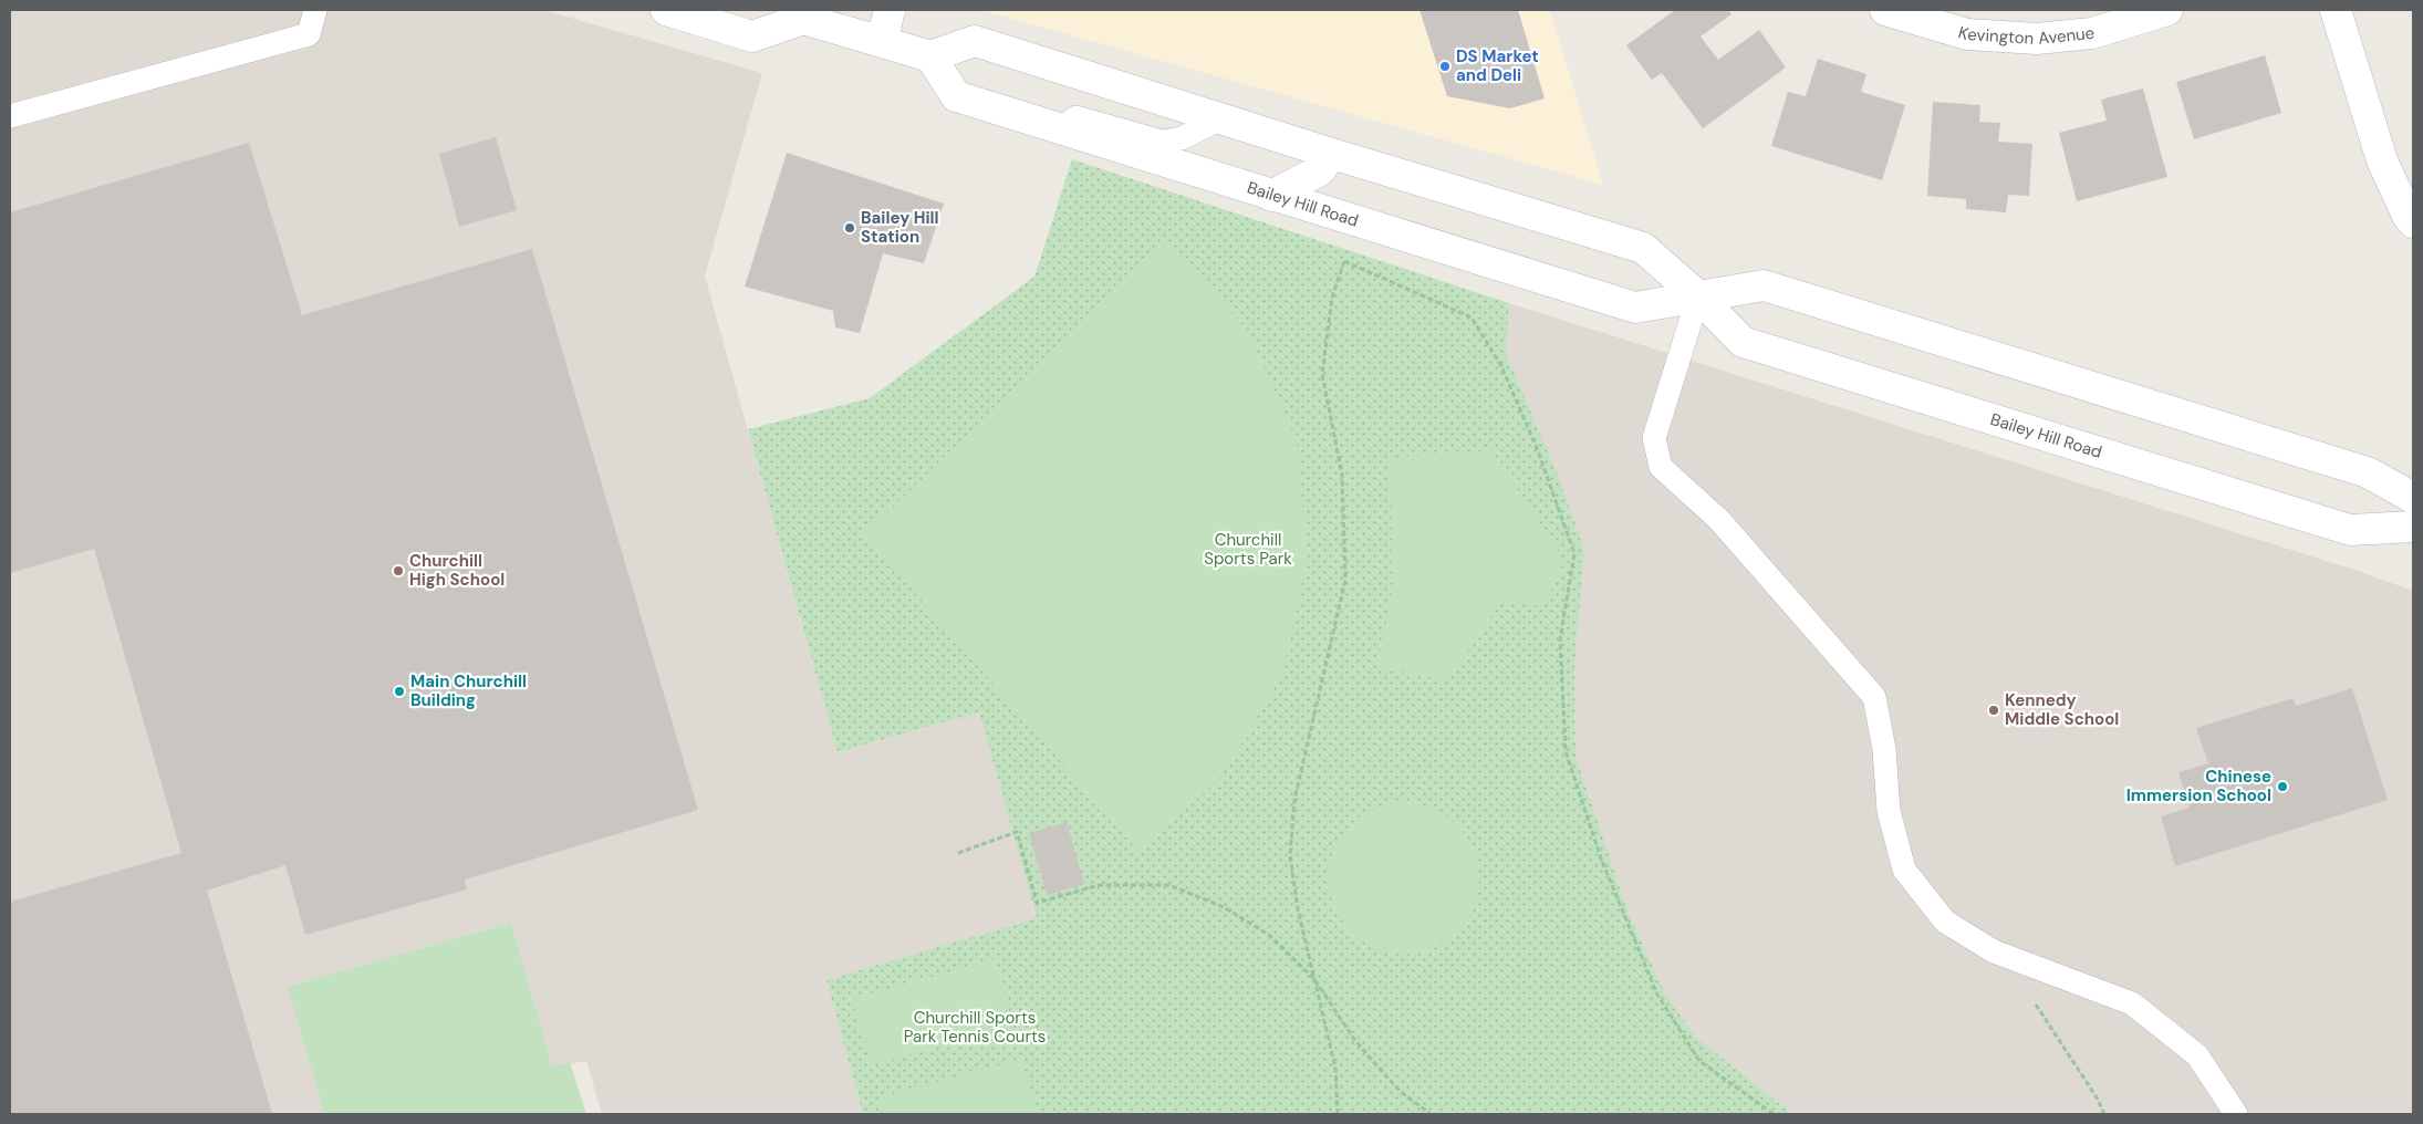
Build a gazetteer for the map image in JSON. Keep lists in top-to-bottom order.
{
  "streets": {
    "main road": ["Kevington Avenue", "Bailey Hill Road"]
  },
  "parks": ["Churchill Sports Park", "Churchill Sports Park Tennis Courts"],
  "places": [
    "DS Market and Deli",
    "Bailey Hill Station",
    "Churchill High School",
    "Main Churchill Building",
    "Kennedy Middle School",
    "Chinese Immersion School"
  ]
}
